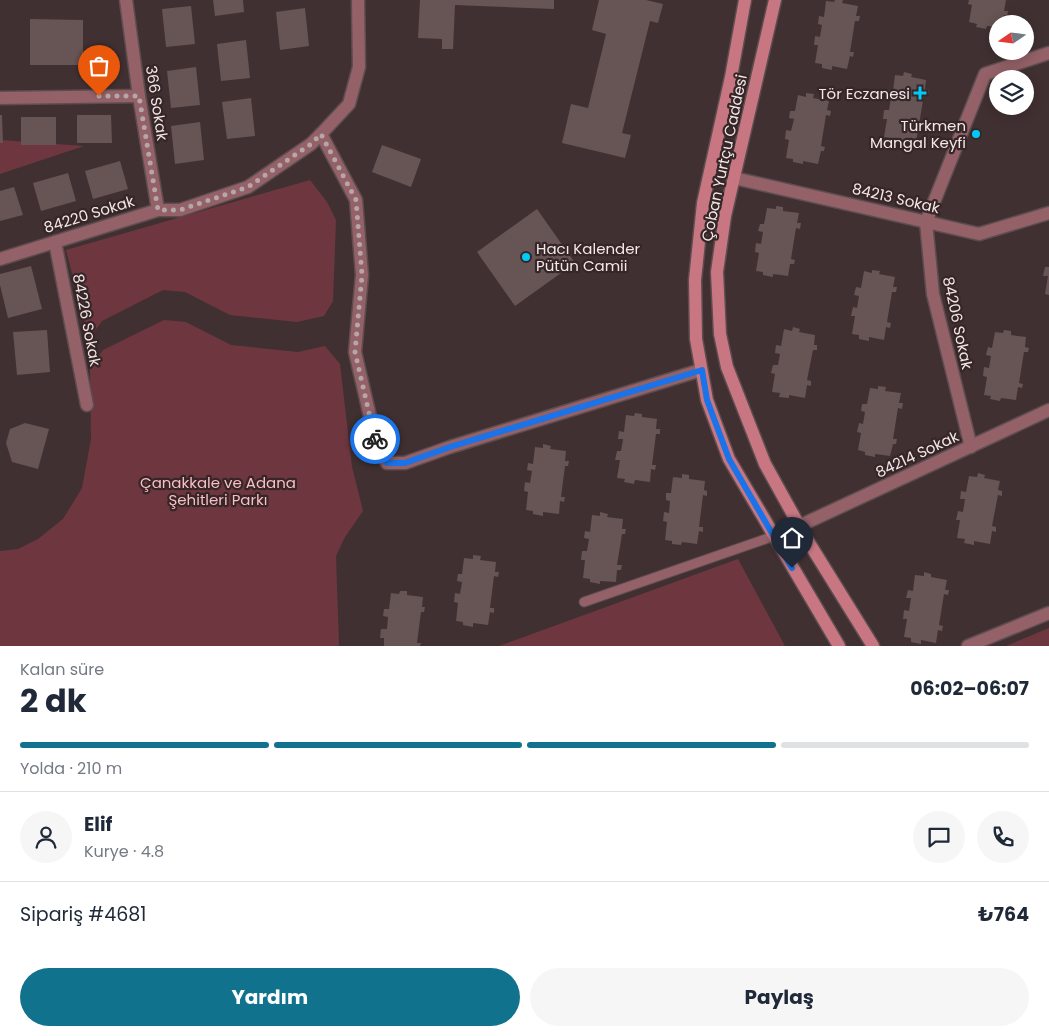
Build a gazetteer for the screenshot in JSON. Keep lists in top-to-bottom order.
{
  "streets": {
    "main road": ["Çoban Yurtçu Caddesi"],
    "street": [
      "366 Sokak",
      "84213 Sokak",
      "84220 Sokak",
      "84226 Sokak",
      "84206 Sokak",
      "84214 Sokak"
    ]
  },
  "crossings": [
    ["366 Sokak", "84220 Sokak"],
    ["Çoban Yurtçu Caddesi", "84213 Sokak"],
    ["Çoban Yurtçu Caddesi", "84214 Sokak"],
    ["84213 Sokak", "84206 Sokak"],
    ["84220 Sokak", "84226 Sokak"],
    ["84206 Sokak", "84214 Sokak"]
  ],
  "parks": ["Çanakkale ve Adana Şehitleri Parkı"],
  "places": {
    "health": ["Tör Eczanesi"],
    "other": ["Türkmen Mangal Keyfi", "Hacı Kalender Pütün Camii"]
  },
  "north": "left",
  "page": {
    "heading": ["2 dk", "Kalan süre", "06:02–06:07"],
    "panel": [
      "Elif",
      "Kurye · 4.8",
      "Sipariş #4681",
      "₺764"
    ],
    "bar": "Yolda · 210 m",
    "buttons": ["Yardım", "Paylaş"]
  }
}
